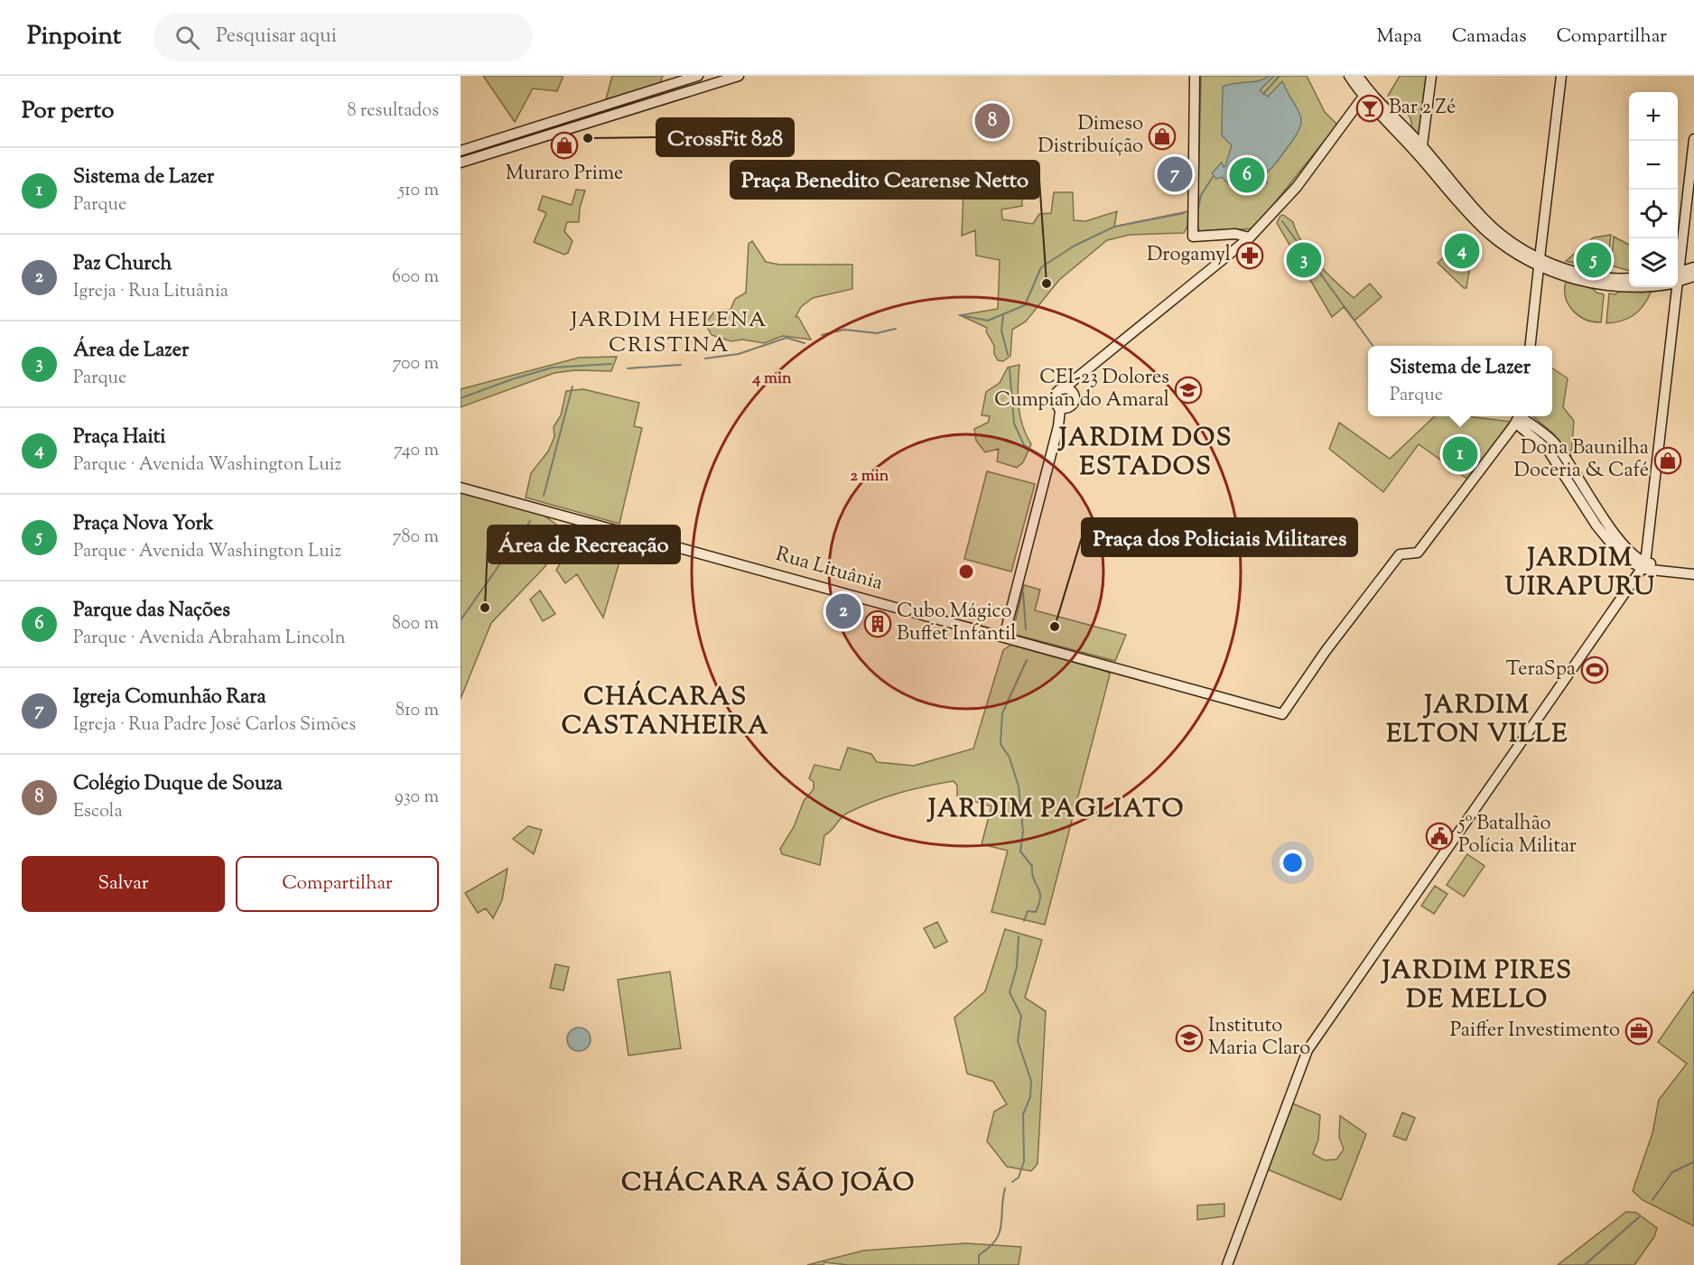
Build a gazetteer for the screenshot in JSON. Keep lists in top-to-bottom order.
{
  "streets": {
    "street": ["Rua Lituânia"]
  },
  "districts": [
    "JARDIM HELENA CRISTINA",
    "JARDIM DOS ESTADOS",
    "JARDIM UIRAPURU",
    "CHÁCARAS CASTANHEIRA",
    "JARDIM ELTON VILLE",
    "JARDIM PAGLIATO",
    "JARDIM PIRES DE MELLO",
    "CHÁCARA SÃO JOÃO"
  ],
  "places": {
    "bar": ["Bar 2 Zé"],
    "shop": ["Dimeso Distribuíção", "Muraro Prime", "Dona Baunilha Doceria & Café"],
    "other": [
      "CrossFit 828",
      "Praça Benedito Cearense Netto",
      "Área de Recreação",
      "Praça dos Policiais Militares"
    ],
    "pharmacy": ["Drogamyl"],
    "school or university": ["CEI-23 Dolores Cumpian do Amaral", "Instituto Maria Claro"],
    "building": ["Cubo Mágico Buffet Infantil"],
    "sports": ["TeraSpa"],
    "public building": ["5º Batalhão Polícia Militar"],
    "office": ["Paiffer Investimento"]
  },
  "page": {
    "header": "Pinpoint",
    "search": "Pesquisar aqui",
    "nav": ["Mapa", "Camadas", "Compartilhar"],
    "heading": ["Por perto", "8 resultados"],
    "map_buttons": ["+", "−"],
    "pins": [
      "8",
      "7",
      "6",
      "4",
      "3",
      "5",
      "1",
      "2"
    ],
    "list": [
      {
        "mark": "1",
        "name": "Sistema de Lazer",
        "note": "Parque",
        "value": "510 m"
      },
      {
        "mark": "2",
        "name": "Paz Church",
        "note": "Igreja · Rua Lituânia",
        "value": "600 m"
      },
      {
        "mark": "3",
        "name": "Área de Lazer",
        "note": "Parque",
        "value": "700 m"
      },
      {
        "mark": "4",
        "name": "Praça Haiti",
        "note": "Parque · Avenida Washington Luiz",
        "value": "740 m"
      },
      {
        "mark": "5",
        "name": "Praça Nova York",
        "note": "Parque · Avenida Washington Luiz",
        "value": "780 m"
      },
      {
        "mark": "6",
        "name": "Parque das Nações",
        "note": "Parque · Avenida Abraham Lincoln",
        "value": "800 m"
      },
      {
        "mark": "7",
        "name": "Igreja Comunhão Rara",
        "note": "Igreja · Rua Padre José Carlos Simões",
        "value": "810 m"
      },
      {
        "mark": "8",
        "name": "Colégio Duque de Souza",
        "note": "Escola",
        "value": "930 m"
      }
    ],
    "popup": ["Sistema de Lazer", "Parque"],
    "buttons": ["Salvar", "Compartilhar"]
  },
  "rings": ["4 min", "2 min"]
}
